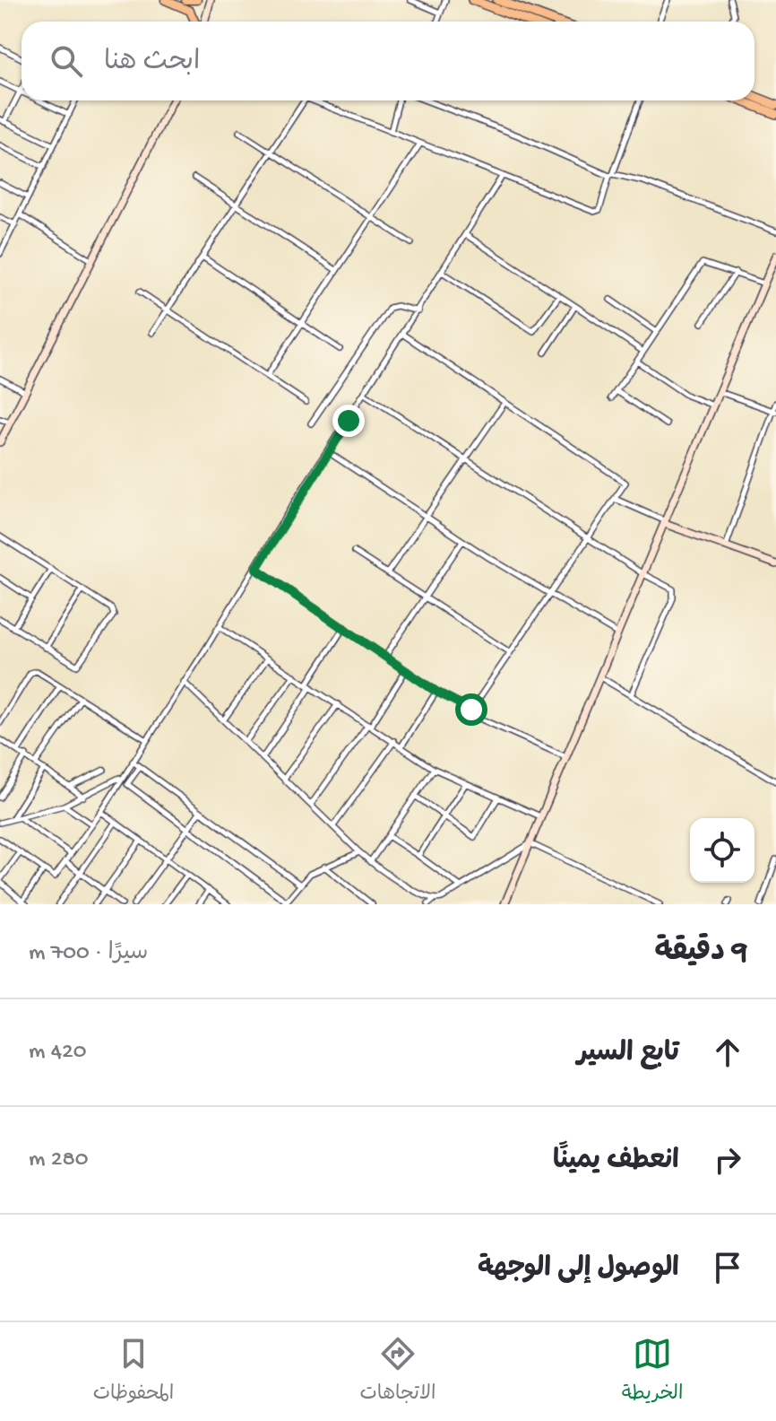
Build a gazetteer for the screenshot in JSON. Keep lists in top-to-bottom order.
{
  "page": {
    "search": "ابحث هنا",
    "heading": ["9 دقيقة", "سيرًا · 700 m"],
    "list": [
      ["تابع السير", "420 m"],
      ["انعطف يمينًا", "280 m"],
      "الوصول إلى الوجهة"
    ],
    "nav": ["الخريطة", "الاتجاهات", "المحفوظات"]
  }
}
